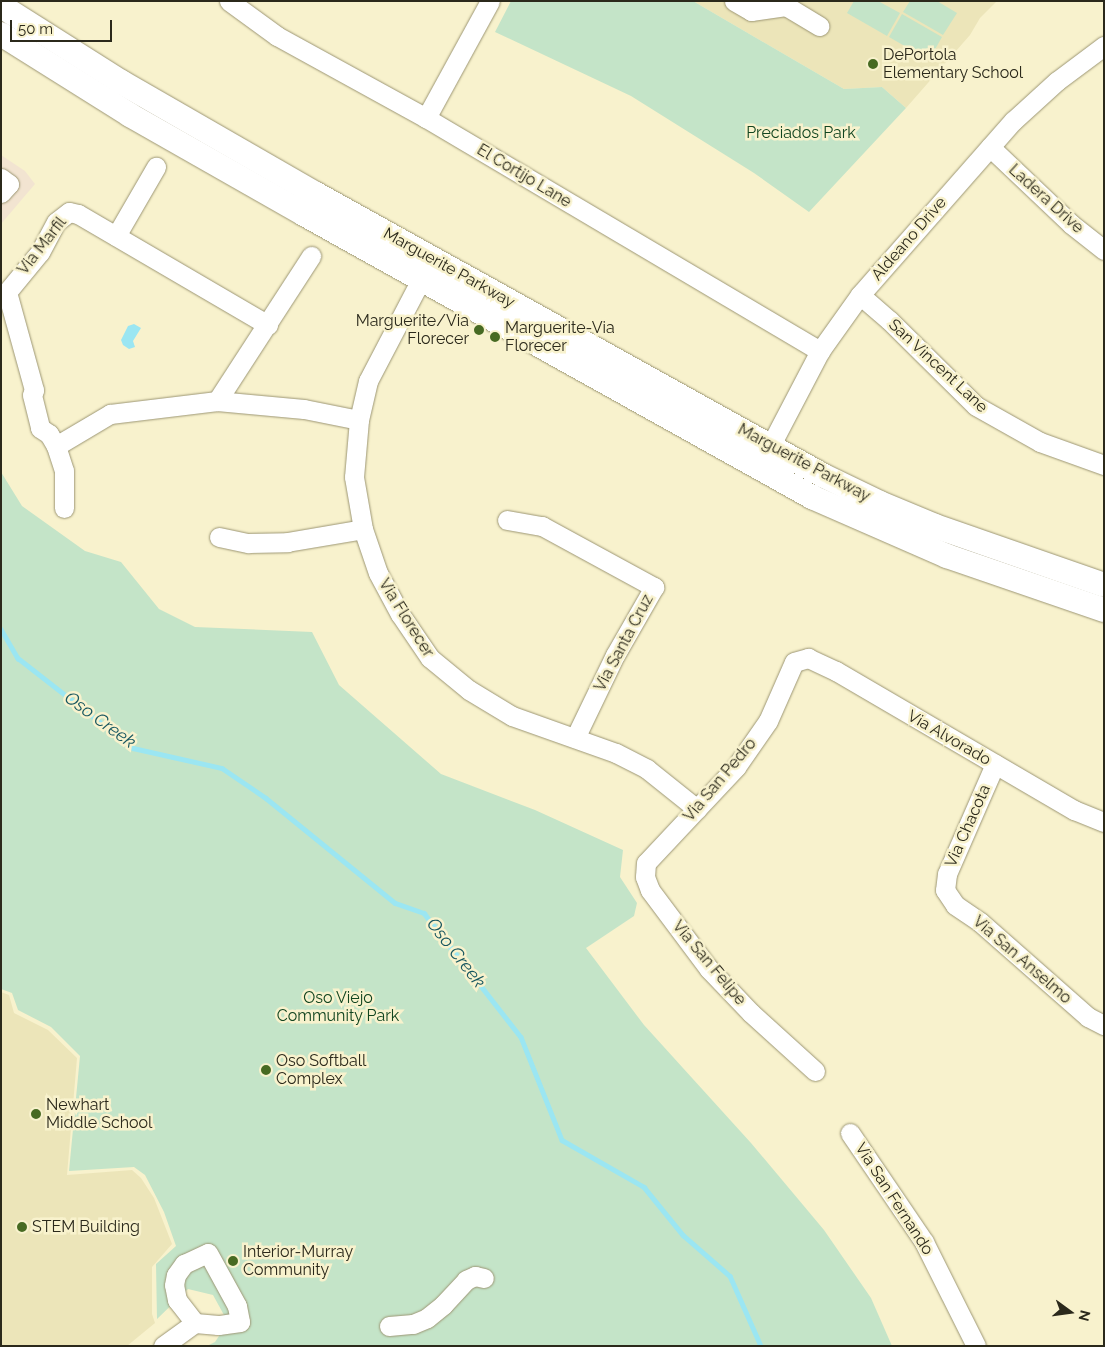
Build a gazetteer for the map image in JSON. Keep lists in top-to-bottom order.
{
  "streets": {
    "main road": ["Marguerite Parkway"],
    "street": [
      "El Cortijo Lane",
      "Ladera Drive",
      "Aldeano Drive",
      "Via Marfil",
      "San Vincent Lane",
      "Via Florecer",
      "Via Santa Cruz",
      "Via Alvorado",
      "Via San Pedro",
      "Via Chacota",
      "Via San Anselmo",
      "Via San Felipe",
      "Via San Fernando"
    ]
  },
  "crossings": [
    ["El Cortijo Lane", "Aldeano Drive"],
    ["Ladera Drive", "Aldeano Drive"],
    ["Aldeano Drive", "Marguerite Parkway"],
    ["Aldeano Drive", "San Vincent Lane"],
    ["Marguerite Parkway", "Via Florecer"],
    ["Via Florecer", "Via Santa Cruz"],
    ["Via Florecer", "Via San Pedro"],
    ["Via Alvorado", "Via San Pedro"],
    ["Via Alvorado", "Via Chacota"],
    ["Via San Pedro", "Via San Felipe"],
    ["Via Chacota", "Via San Anselmo"]
  ],
  "water": ["Oso Creek"],
  "parks": ["Preciados Park", "Oso Viejo Community Park"],
  "places": [
    "DePortola Elementary School",
    "Marguerite/Via Florecer",
    "Marguerite-Via Florecer",
    "Oso Softball Complex",
    "Newhart Middle School",
    "STEM Building",
    "Interior-Murray Community"
  ],
  "scale_bar": "50 m",
  "north": "right"
}
